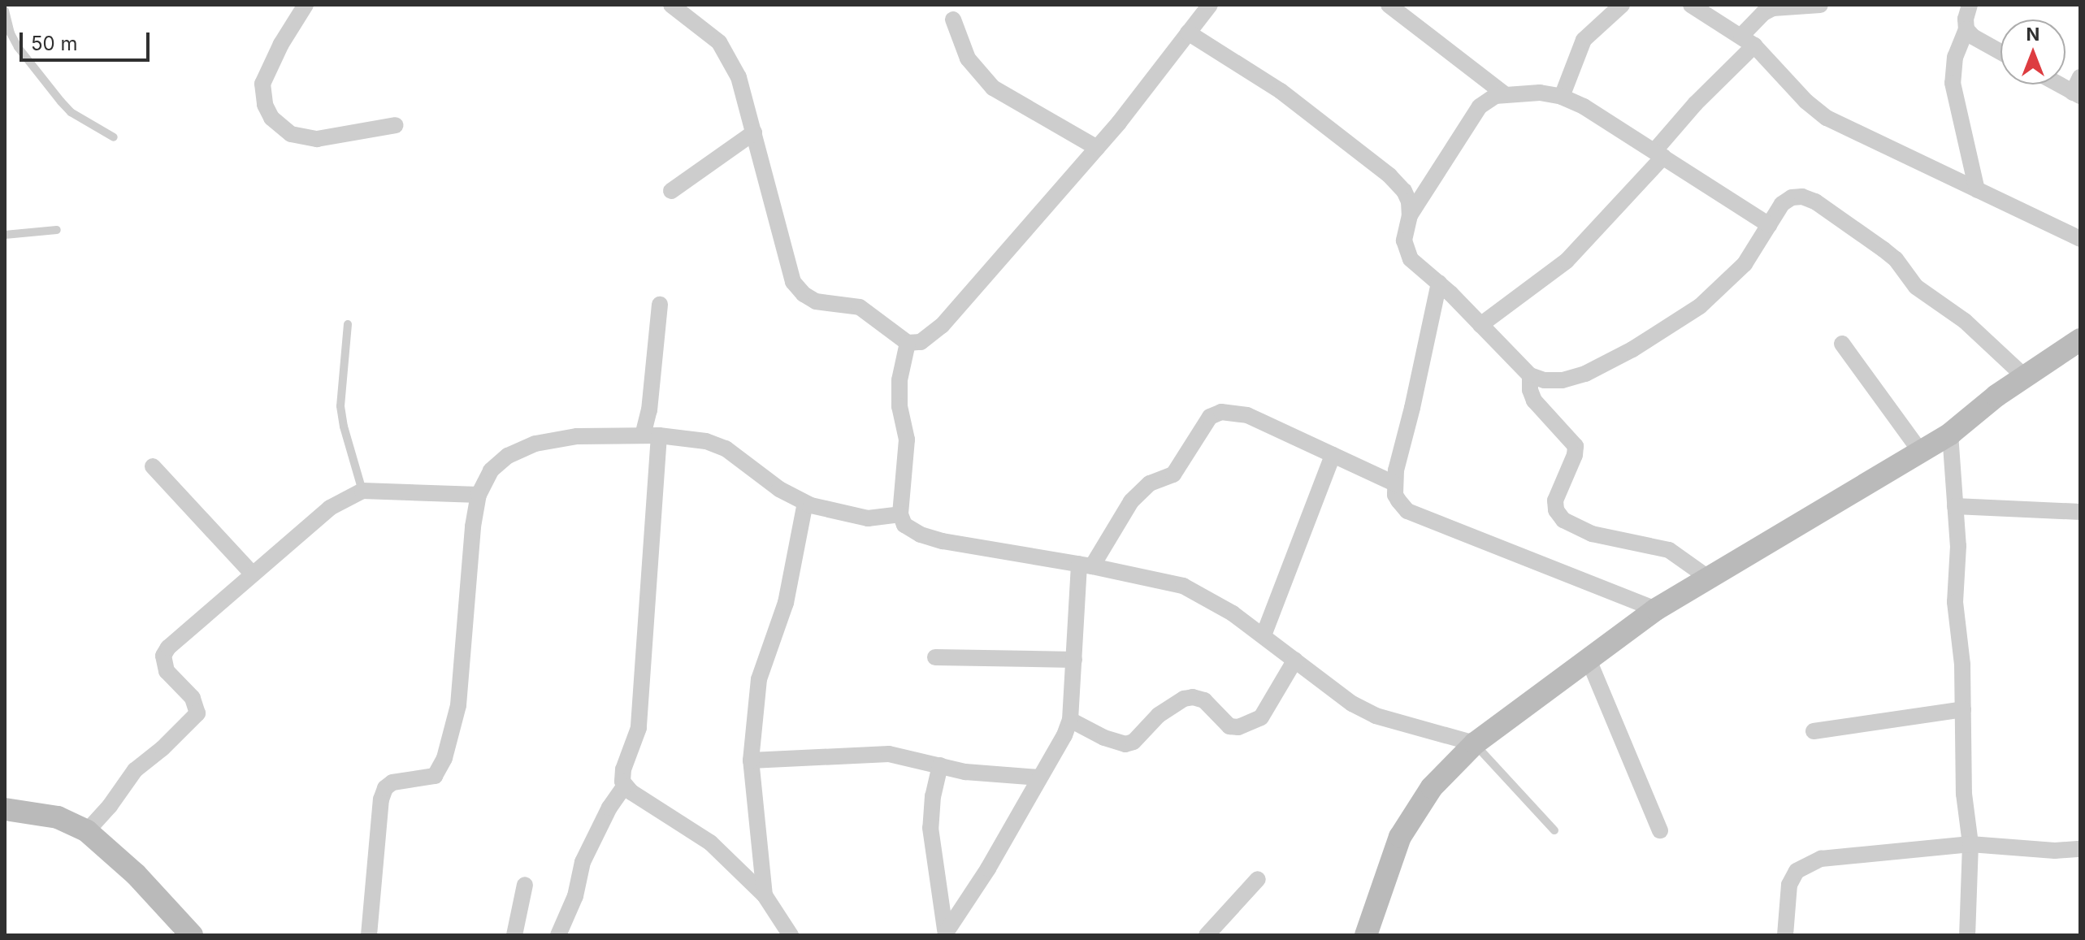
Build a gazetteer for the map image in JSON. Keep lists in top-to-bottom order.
{
  "scale_bar": "50 m",
  "north": "top"
}
